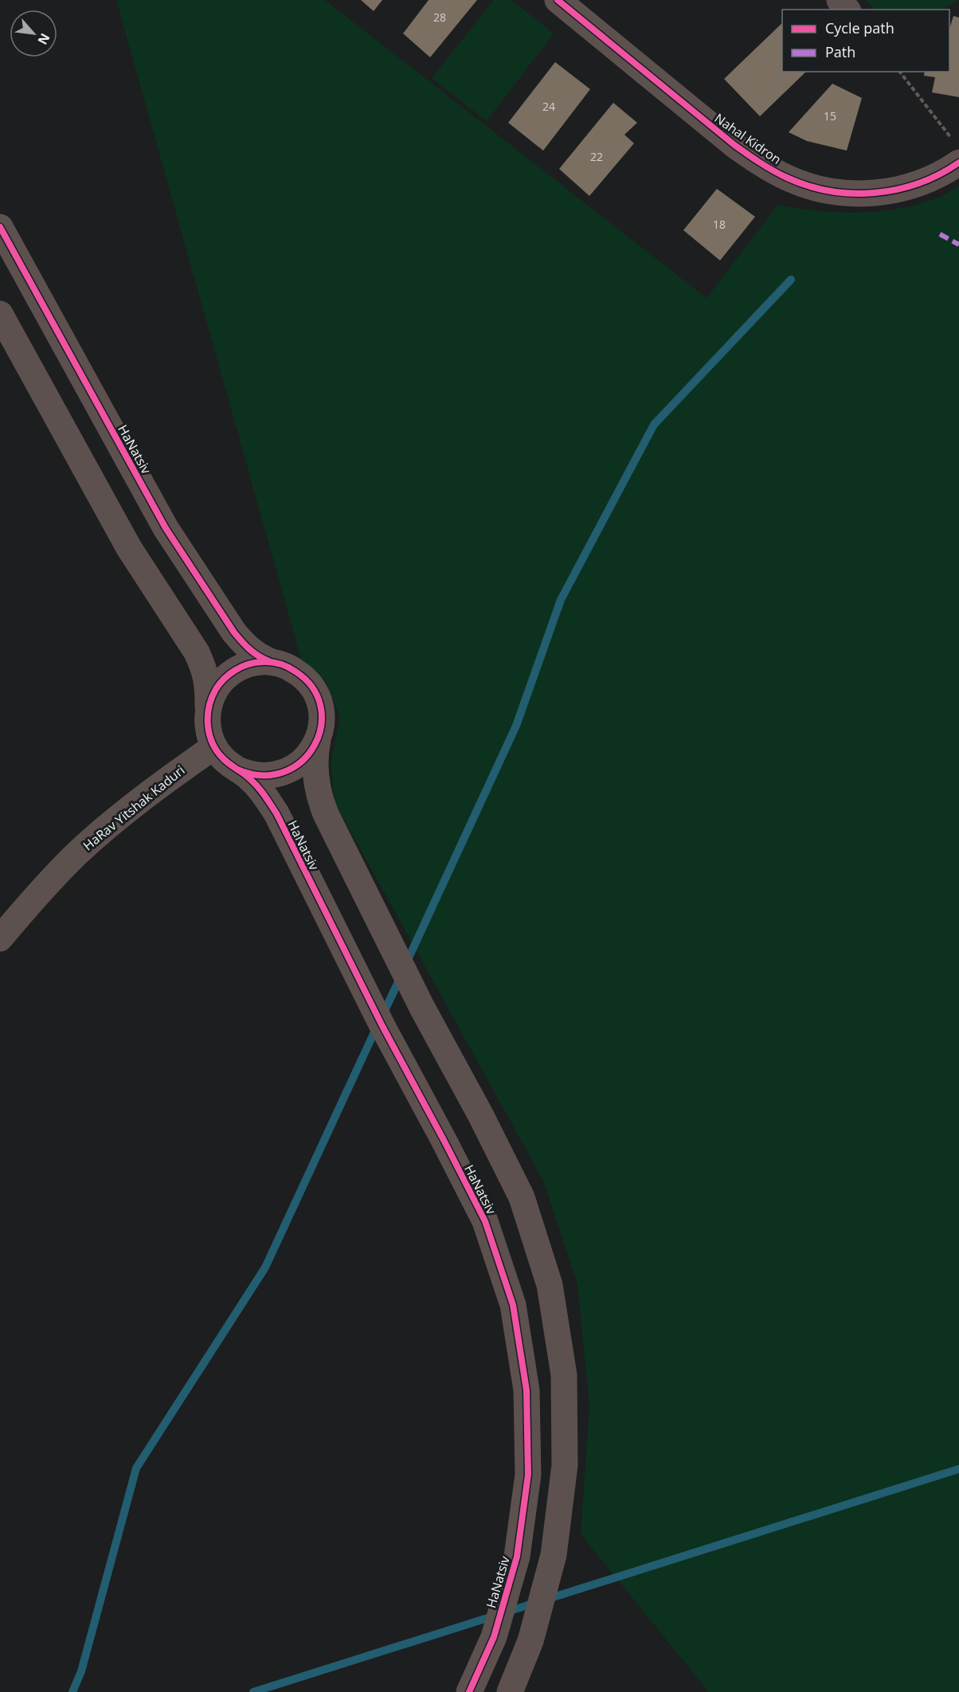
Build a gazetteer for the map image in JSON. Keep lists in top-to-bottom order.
{
  "streets": {
    "street": ["Nahal Kidron", "HaNatsiv", "HaRav Yitshak Kaduri"]
  },
  "crossings": [
    ["HaNatsiv", "HaRav Yitshak Kaduri"]
  ],
  "house_numbers": [
    "28",
    "24",
    "15",
    "22",
    "18"
  ],
  "legend": ["Cycle path", "Path"],
  "north": "bottom right"
}
